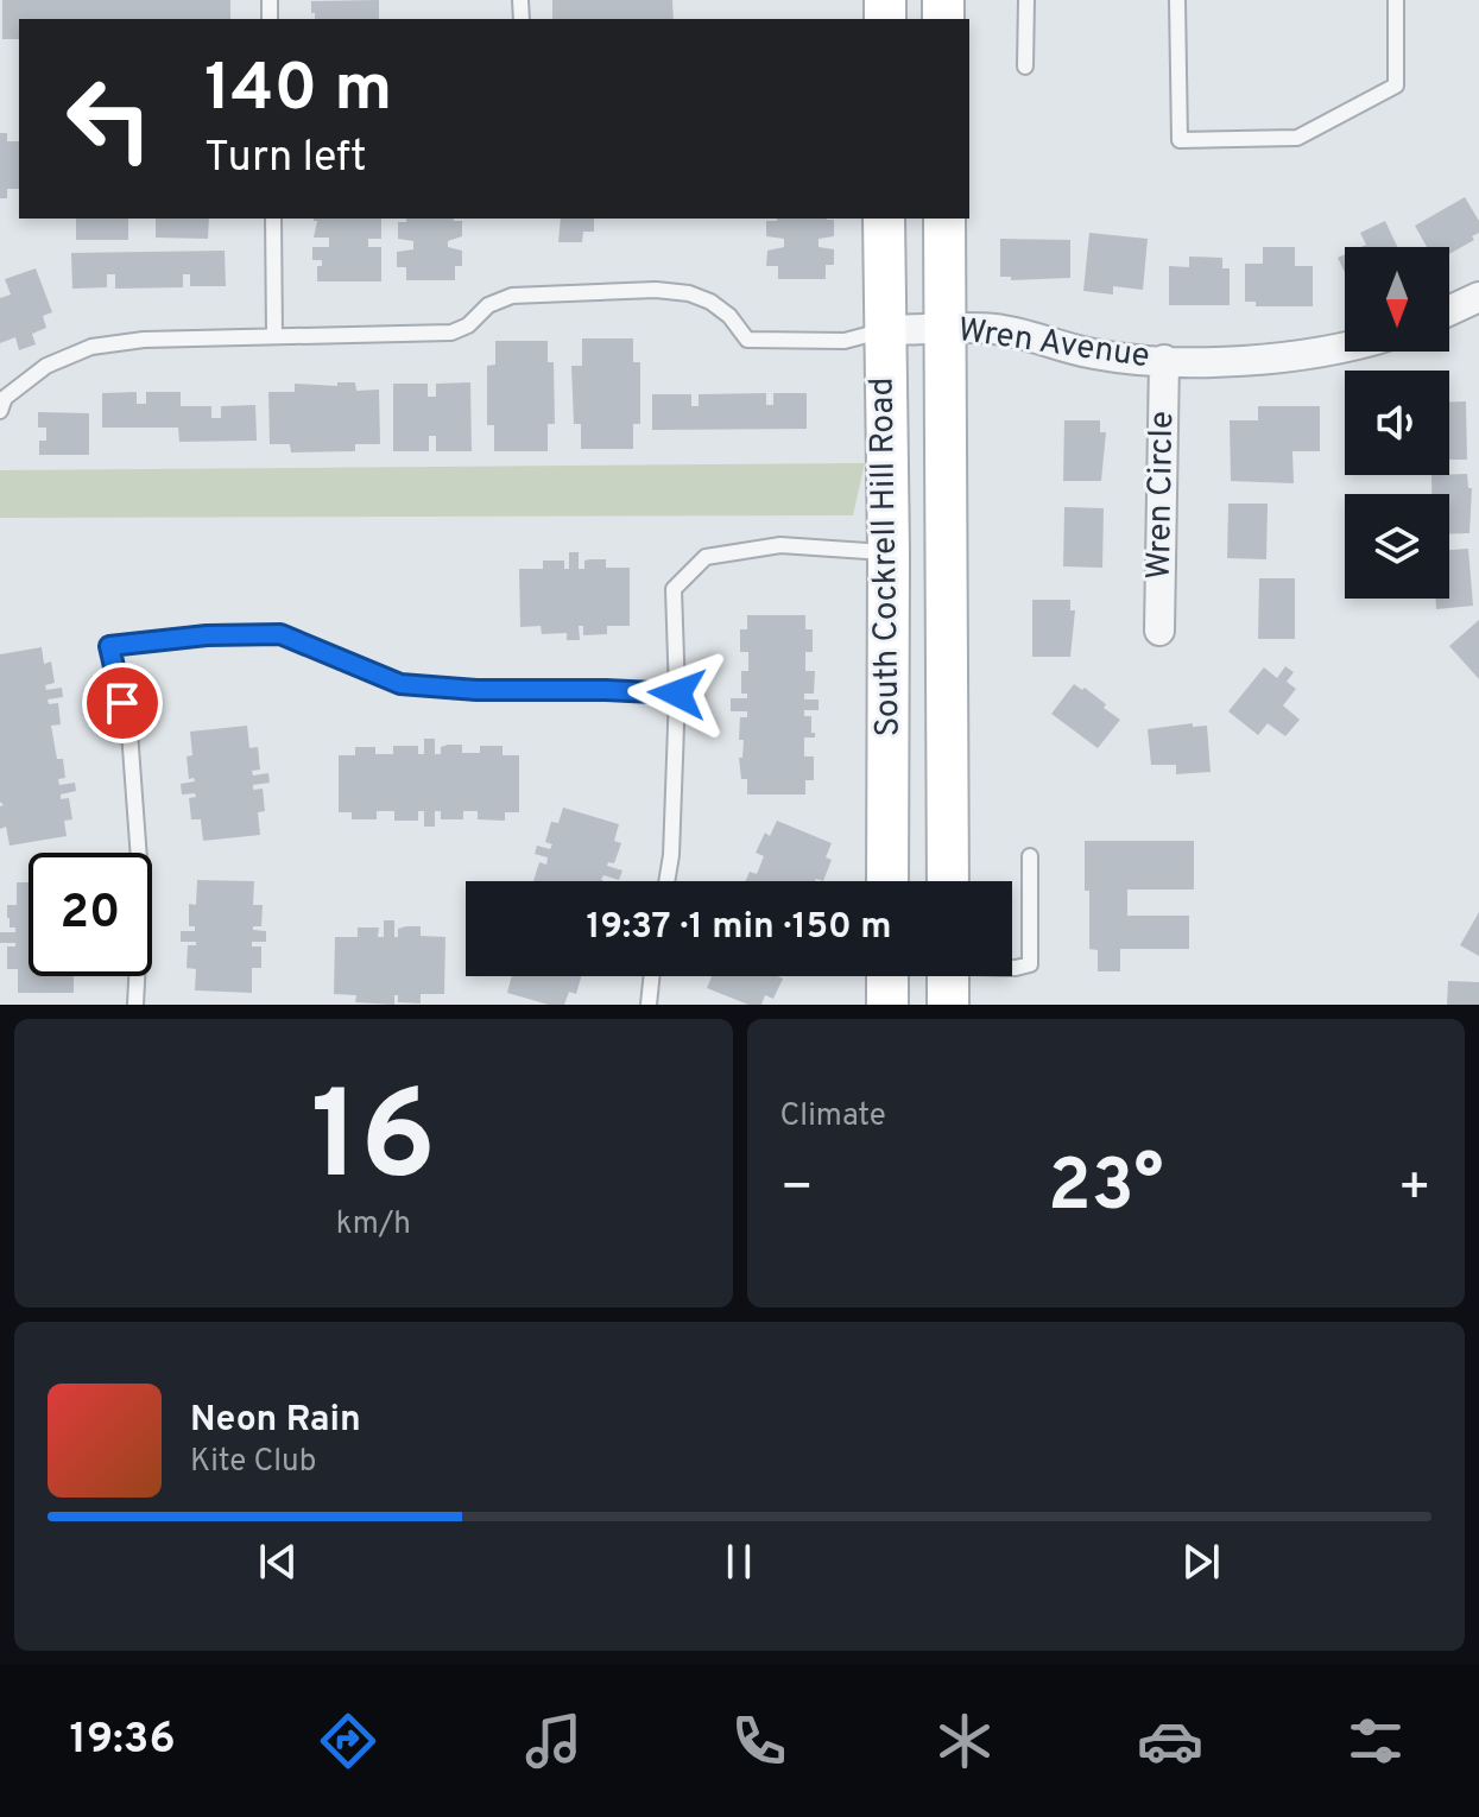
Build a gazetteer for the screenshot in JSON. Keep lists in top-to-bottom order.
{
  "streets": {
    "main road": ["South Cockrell Hill Road"],
    "street": ["Wren Avenue", "Wren Circle"]
  },
  "crossings": [
    ["Wren Avenue", "Wren Circle"],
    ["Wren Avenue", "South Cockrell Hill Road"]
  ],
  "north": "bottom",
  "page": {
    "turn": ["140 m", "Turn left"],
    "limit": "20",
    "trip": "19:37 · 1 min · 150 m",
    "tile": [
      ["16", "km/h"],
      "Climate"
    ],
    "heat": ["−", "23°", "+"],
    "song": ["Neon Rain", "Kite Club"],
    "tabs": "19:36"
  }
}
